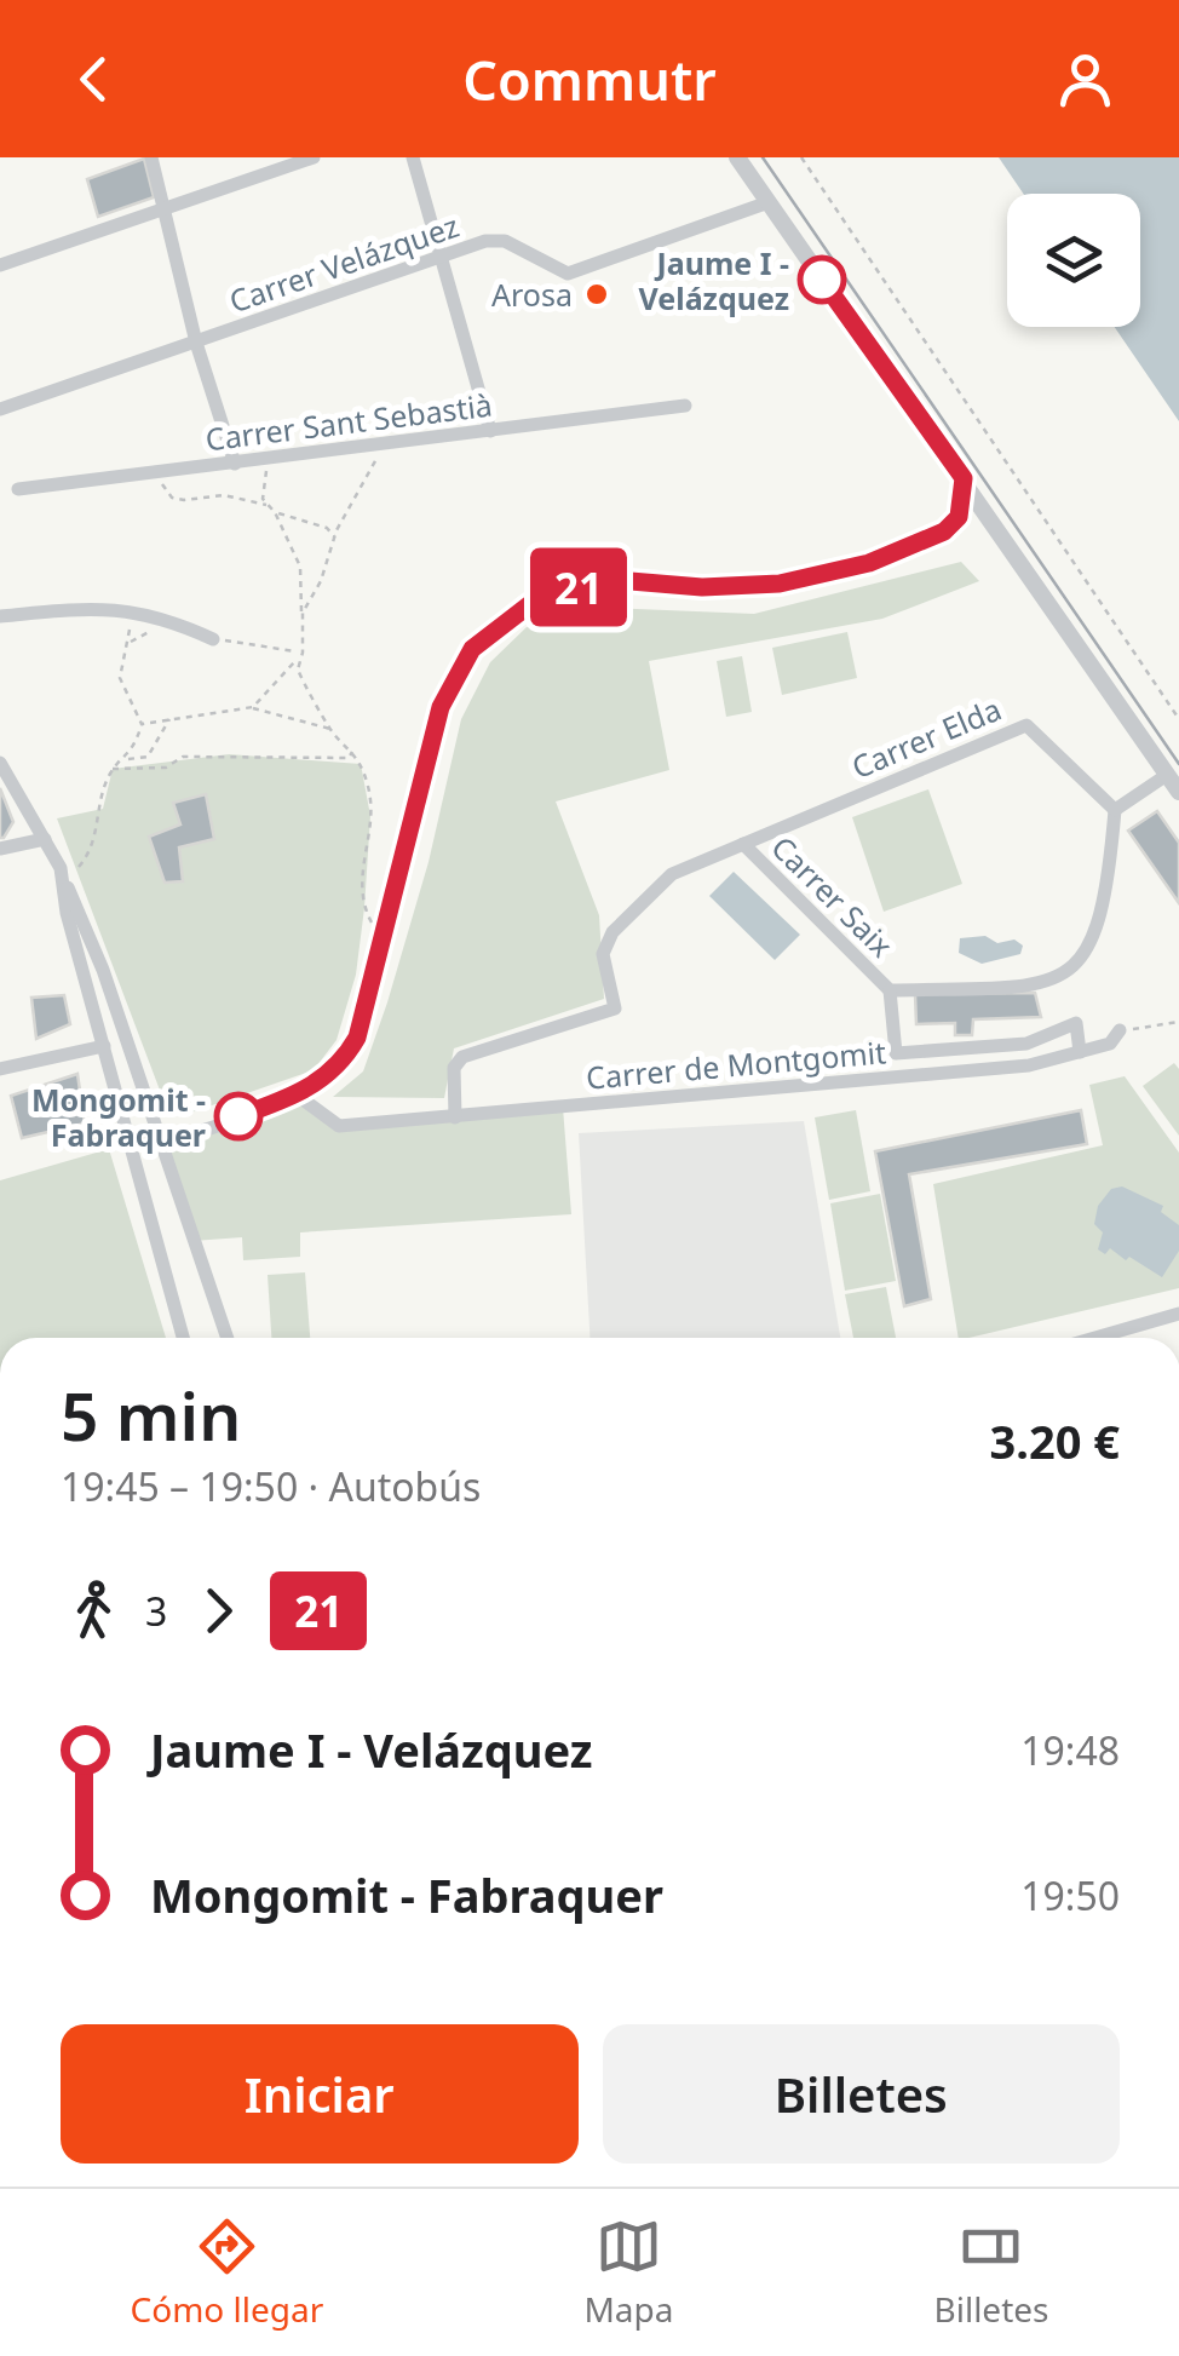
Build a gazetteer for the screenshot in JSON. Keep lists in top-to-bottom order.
{
  "streets": {
    "street": [
      "Carrer Velázquez",
      "Carrer Sant Sebastià",
      "Carrer Elda",
      "Carrer Saix",
      "Carrer de Montgomit"
    ]
  },
  "crossings": [
    ["Carrer Elda", "Carrer Saix"]
  ],
  "places": ["Jaume I - Velázquez", "Arosa", "Mongomit - Fabraquer"],
  "lines": ["bus line 21"],
  "page": {
    "header": "Commutr",
    "on_map": "21",
    "heading": ["5 min", "19:45 – 19:50 · Autobús", "3.20 €"],
    "legs": ["3", "21"],
    "list": [
      {
        "name": "Jaume I - Velázquez",
        "value": "19:48"
      },
      {
        "name": "Mongomit - Fabraquer",
        "value": "19:50"
      }
    ],
    "buttons": ["Iniciar", "Billetes"],
    "tabs": ["Cómo llegar", "Mapa", "Billetes"]
  }
}
